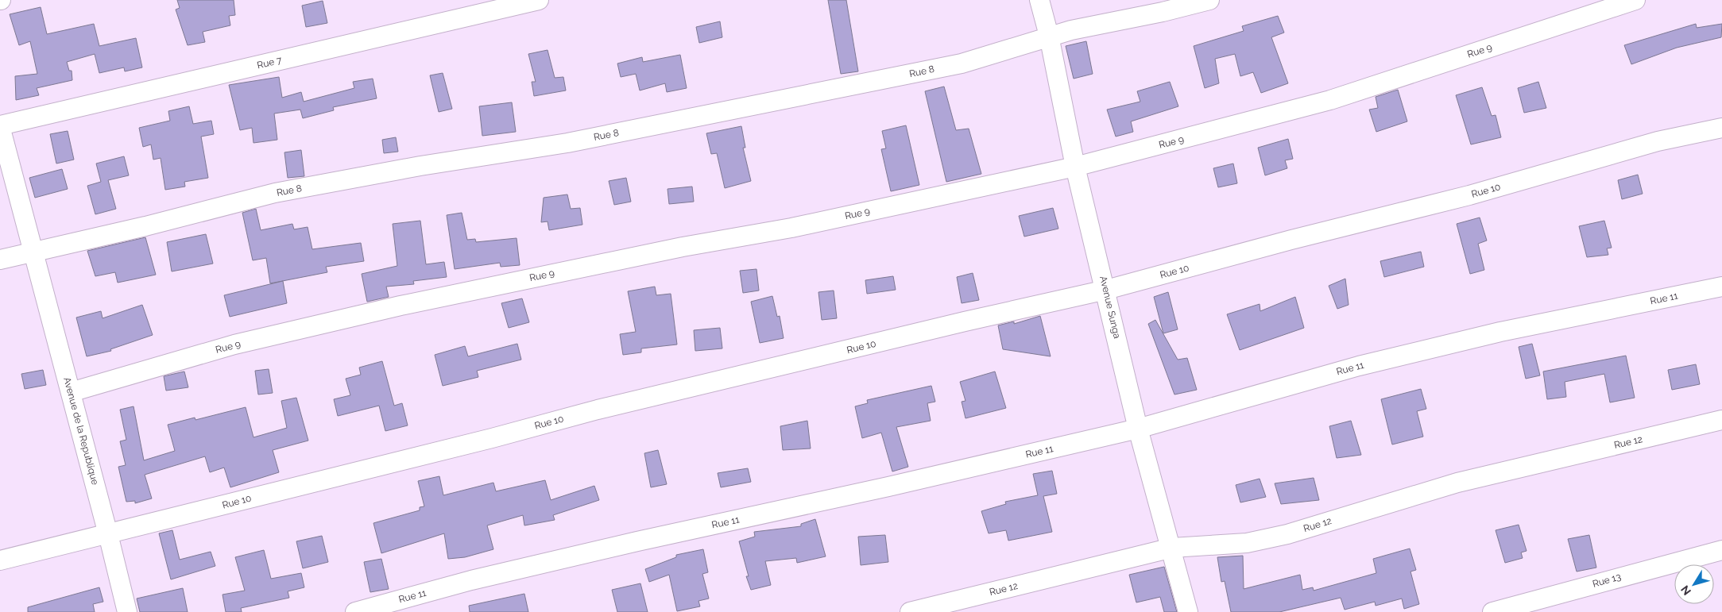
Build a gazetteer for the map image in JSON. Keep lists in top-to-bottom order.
{
  "streets": {
    "street": [
      "Rue 9",
      "Rue 7",
      "Rue 8",
      "Rue 10",
      "Rue 11",
      "Avenue Sunga",
      "Avenue de la Republique",
      "Rue 12",
      "Rue 13"
    ]
  },
  "crossings": [
    ["Rue 9", "Avenue Sunga"],
    ["Rue 9", "Avenue de la Republique"],
    ["Rue 7", "Avenue de la Republique"],
    ["Rue 8", "Avenue Sunga"],
    ["Rue 8", "Avenue de la Republique"],
    ["Rue 10", "Avenue Sunga"],
    ["Rue 10", "Avenue de la Republique"],
    ["Rue 11", "Avenue Sunga"],
    ["Avenue Sunga", "Rue 12"]
  ],
  "north": "bottom left"
}
